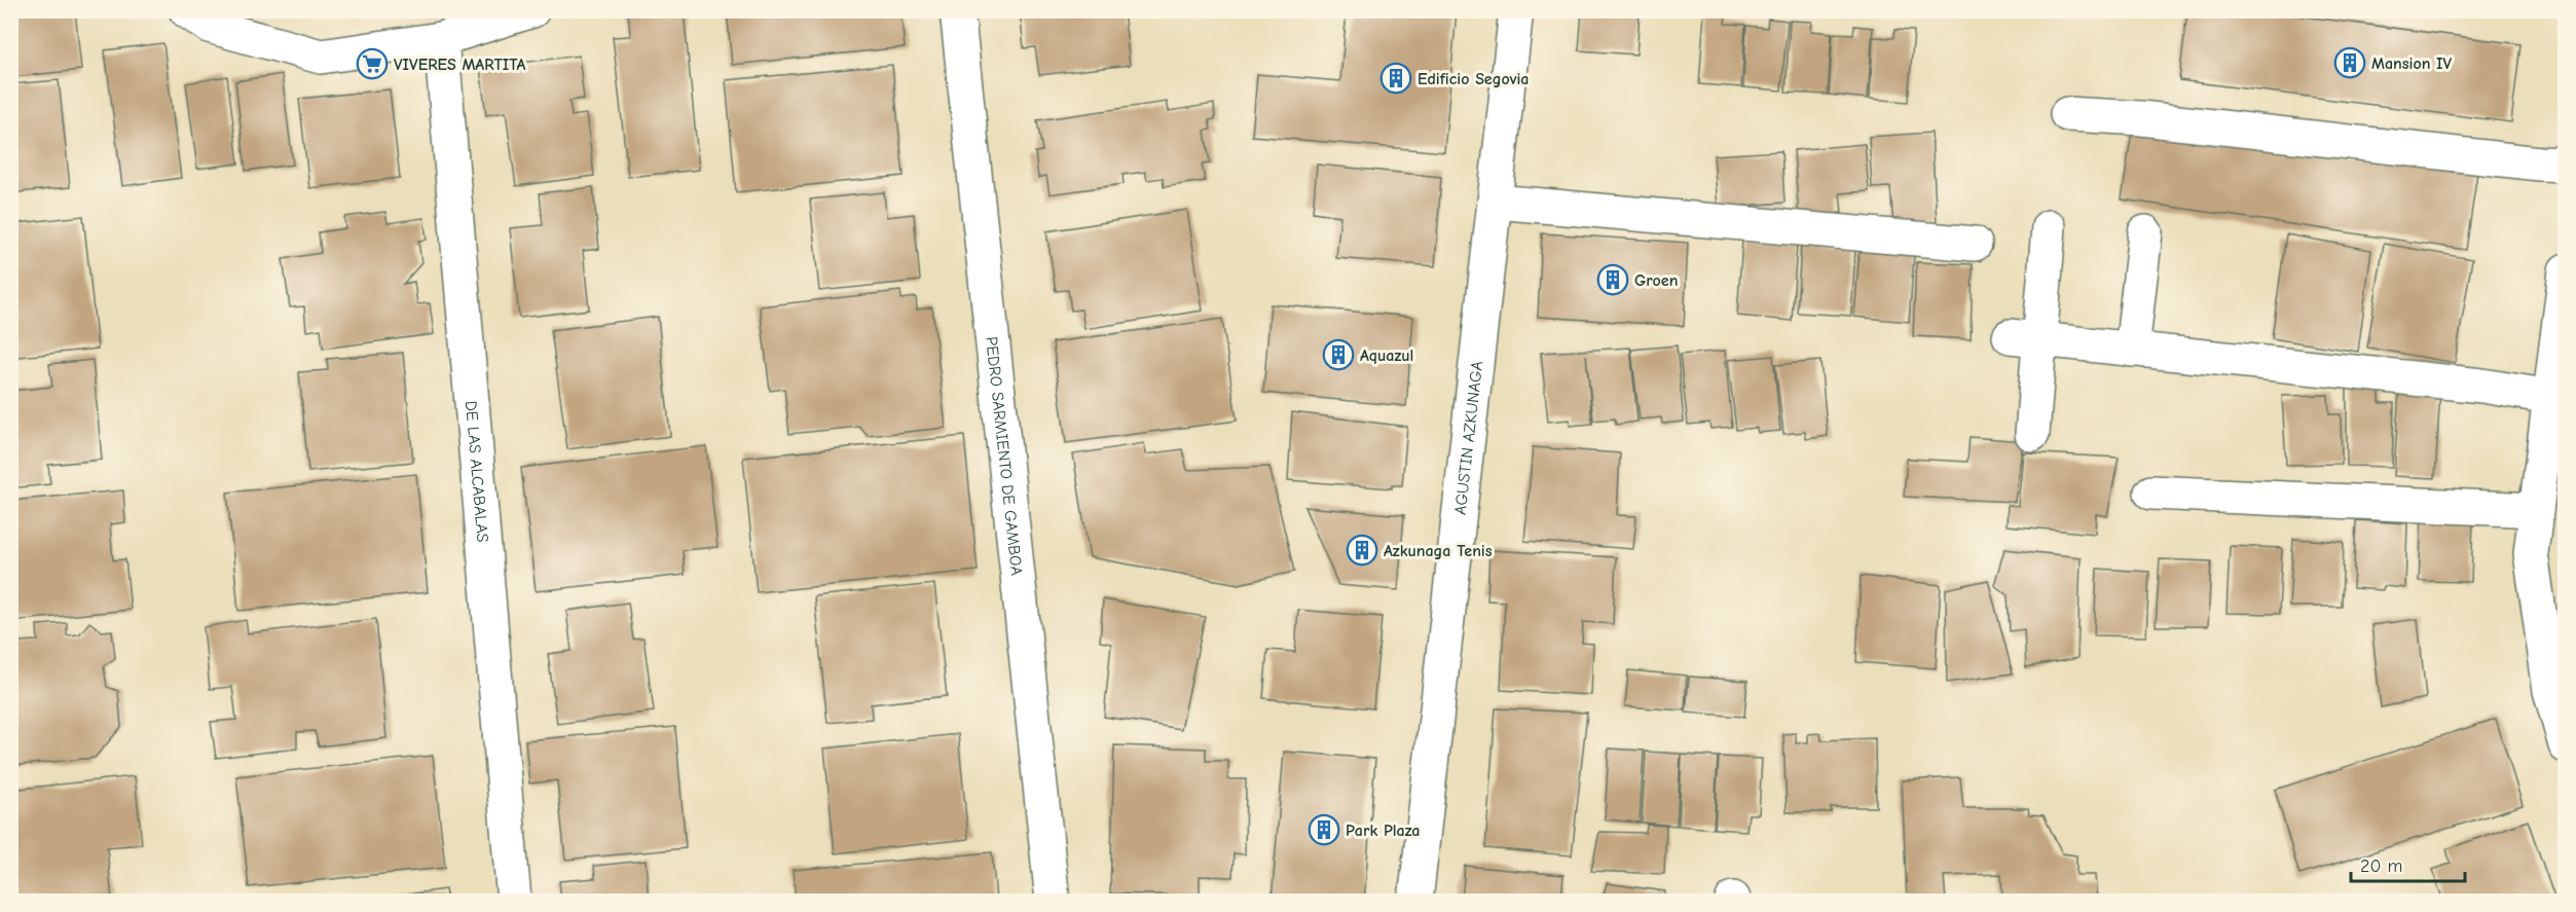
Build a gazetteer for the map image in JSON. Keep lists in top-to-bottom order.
{
  "streets": {
    "street": ["AGUSTIN AZKUNAGA", "PEDRO SARMIENTO DE GAMBOA", "DE LAS ALCABALAS"]
  },
  "places": {
    "building": [
      "Mansion IV",
      "Edificio Segovia",
      "Groen",
      "Aquazul",
      "Azkunaga Tenis",
      "Park Plaza"
    ],
    "supermarket": ["VIVERES MARTITA"]
  },
  "scale_bar": "20 m"
}
